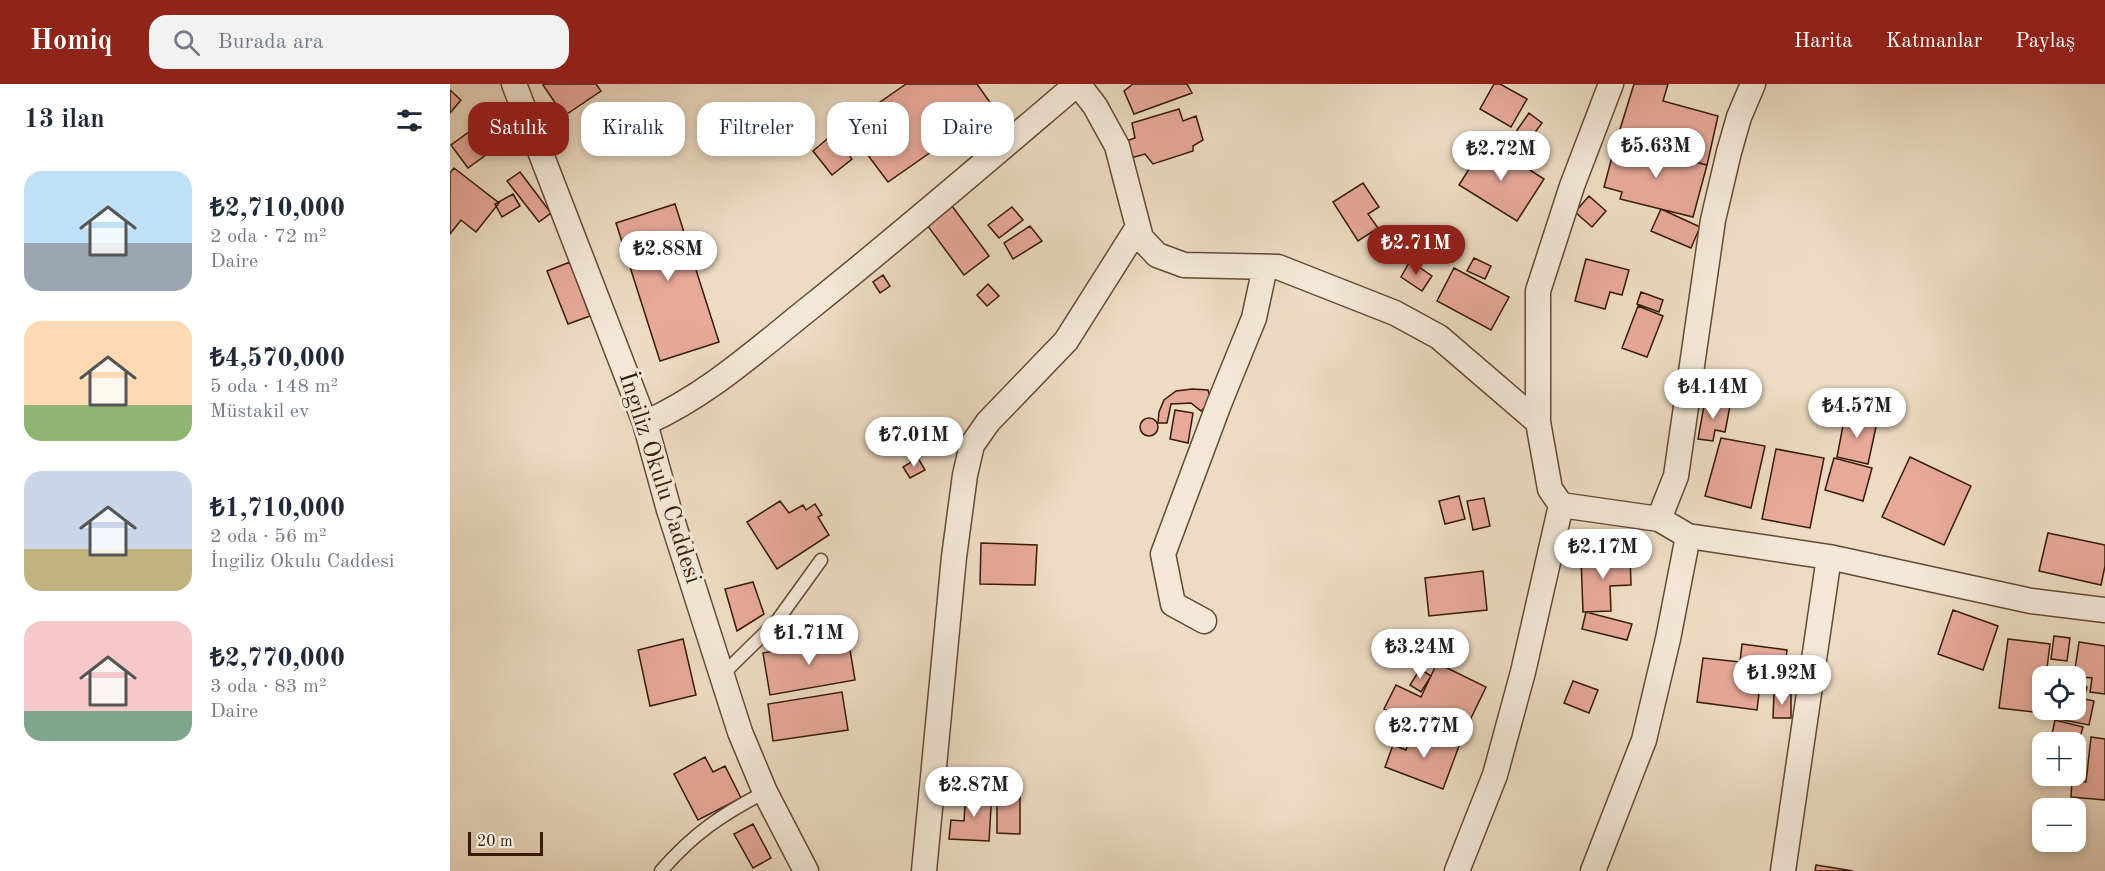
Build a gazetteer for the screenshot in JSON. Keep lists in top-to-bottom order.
{
  "streets": {
    "street": ["İngiliz Okulu Caddesi"]
  },
  "scale_bar": "20 m",
  "page": {
    "header": "Homiq",
    "search": "Burada ara",
    "nav": ["Harita", "Katmanlar", "Paylaş"],
    "heading": "13 ilan",
    "chip": [
      "Satılık",
      "Kiralık",
      "Filtreler",
      "Yeni",
      "Daire"
    ],
    "price": [
      "₺5.63M",
      "₺2.72M",
      "₺2.71M",
      "₺2.88M",
      "₺4.14M",
      "₺4.57M",
      "₺7.01M",
      "₺2.17M",
      "₺1.71M",
      "₺3.24M",
      "₺1.92M",
      "₺2.77M",
      "₺2.87M"
    ],
    "list": [
      {
        "name": "₺2,710,000",
        "note": "2 oda · 72 m² · Daire"
      },
      {
        "name": "₺4,570,000",
        "note": "5 oda · 148 m² · Müstakil ev"
      },
      {
        "name": "₺1,710,000",
        "note": "2 oda · 56 m² · İngiliz Okulu Caddesi"
      },
      {
        "name": "₺2,770,000",
        "note": "3 oda · 83 m² · Daire"
      }
    ],
    "map_buttons": ["+", "−"],
    "scale": "20 m"
  }
}
